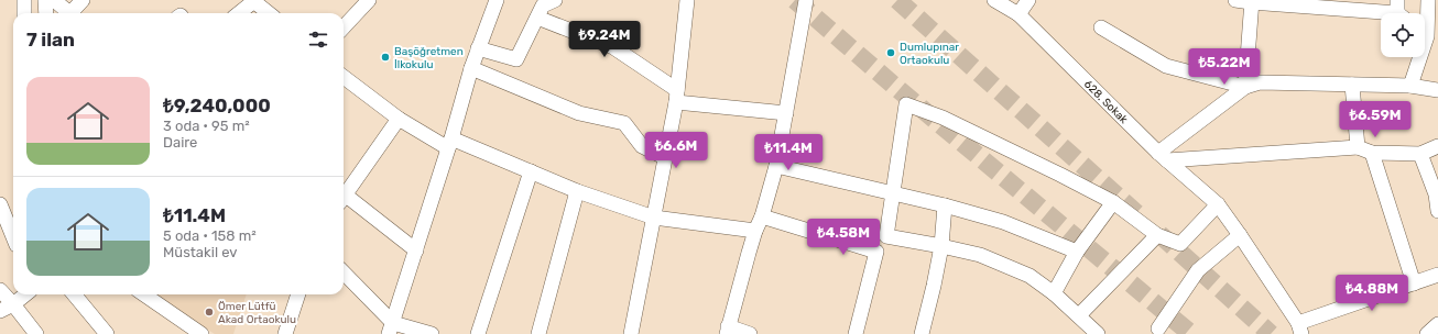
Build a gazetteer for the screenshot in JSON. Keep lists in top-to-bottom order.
{
  "streets": {
    "street": ["628. Sokak"]
  },
  "places": ["Dumlupınar Ortaokulu", "Başöğretmen İlkokulu", "Ömer Lütfü Akad Ortaokulu"],
  "page": {
    "heading": "7 ilan",
    "price": [
      "₺9.24M",
      "₺5.22M",
      "₺6.59M",
      "₺6.6M",
      "₺11.4M",
      "₺4.58M",
      "₺4.88M"
    ],
    "list": [
      {
        "name": "₺9,240,000",
        "note": "3 oda · 95 m² · Daire"
      },
      {
        "name": "₺11.4M",
        "note": "5 oda · 158 m² · Müstakil ev"
      }
    ]
  }
}
